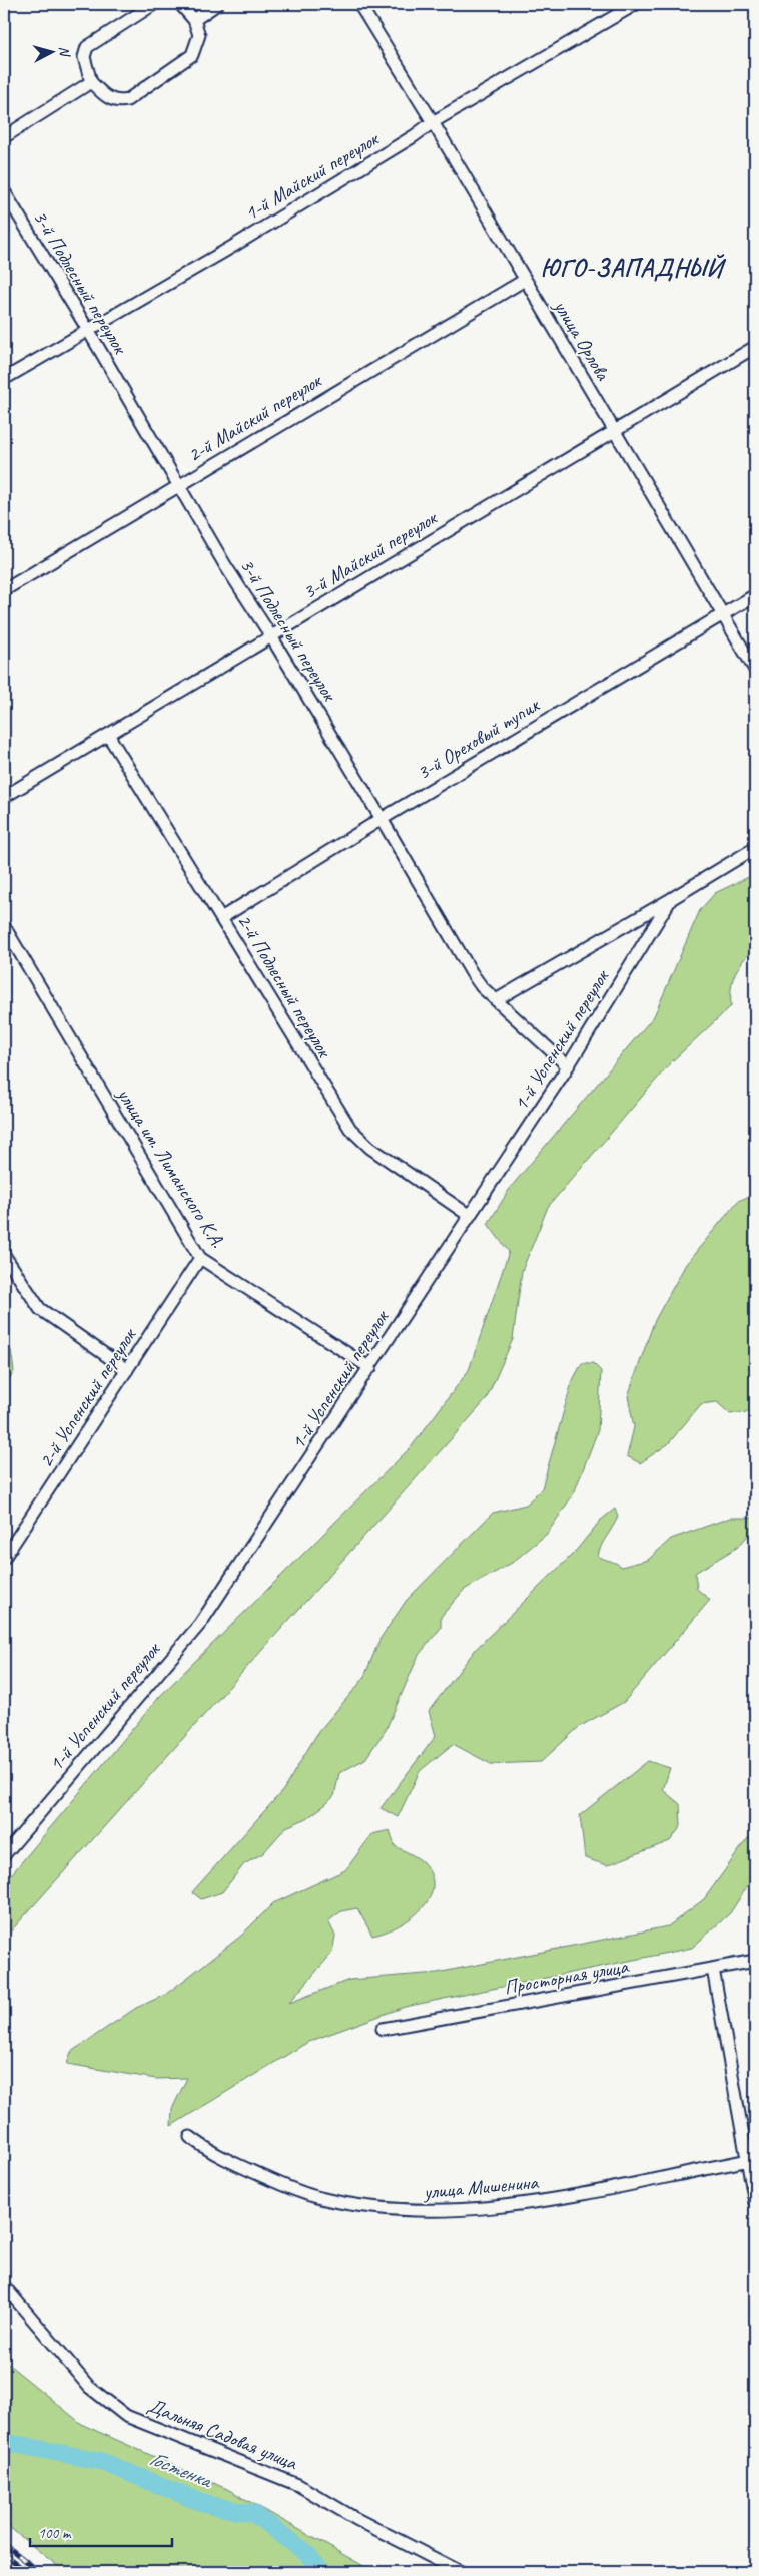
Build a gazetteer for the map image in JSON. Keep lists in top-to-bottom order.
{
  "streets": {
    "street": [
      "1-й Майский переулок",
      "3-й Подлесный переулок",
      "улица Орлова",
      "2-й Майский переулок",
      "3-й Майский переулок",
      "3-й Ореховый тупик",
      "2-й Подлесный переулок",
      "1-й Успенский переулок",
      "улица им. Лиманского К.А.",
      "2-й Успенский переулок",
      "Просторная улица",
      "улица Мишенина",
      "Дальняя Садовая улица"
    ]
  },
  "crossings": [
    ["1-й Майский переулок", "3-й Подлесный переулок"],
    ["1-й Майский переулок", "улица Орлова"],
    ["3-й Подлесный переулок", "2-й Майский переулок"],
    ["3-й Подлесный переулок", "3-й Майский переулок"],
    ["3-й Подлесный переулок", "3-й Ореховый тупик"],
    ["3-й Подлесный переулок", "1-й Успенский переулок"],
    ["улица Орлова", "2-й Майский переулок"],
    ["улица Орлова", "3-й Майский переулок"],
    ["улица Орлова", "3-й Ореховый тупик"],
    ["3-й Майский переулок", "2-й Подлесный переулок"],
    ["3-й Ореховый тупик", "2-й Подлесный переулок"],
    ["2-й Подлесный переулок", "1-й Успенский переулок"],
    ["1-й Успенский переулок", "улица им. Лиманского К.А."],
    ["улица им. Лиманского К.А.", "2-й Успенский переулок"]
  ],
  "districts": ["ЮГО-ЗАПАДНЫЙ"],
  "water": ["Гостенка"],
  "scale_bar": "100 m",
  "north": "right"
}
